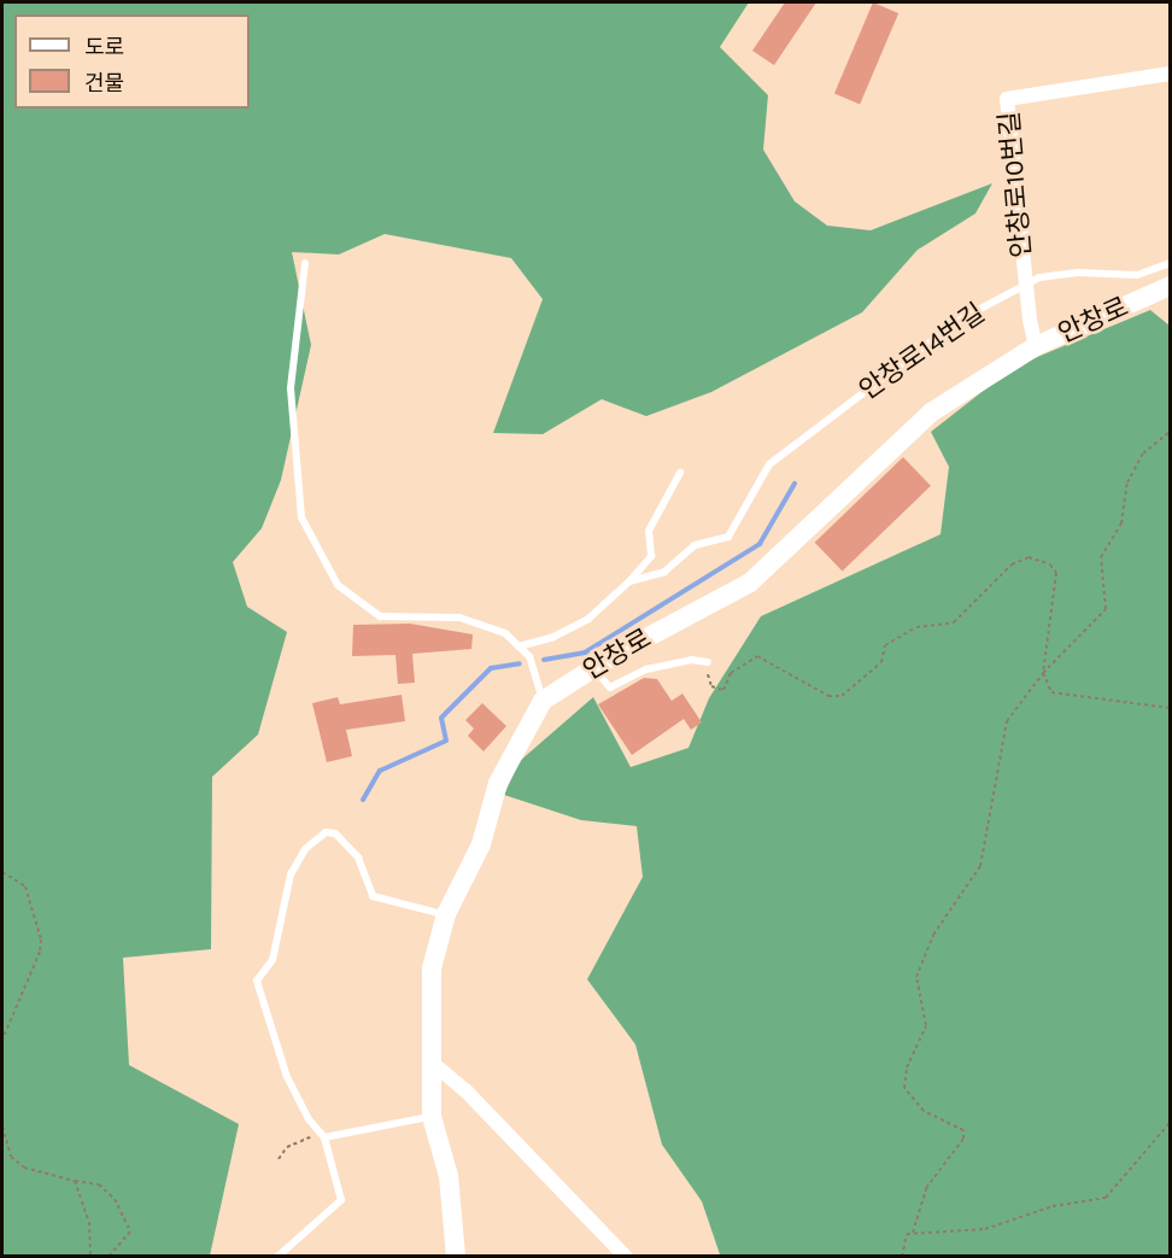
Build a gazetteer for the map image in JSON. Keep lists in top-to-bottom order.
{
  "streets": {
    "street": ["안창로10번길", "안창로"],
    "lane": ["안창로14번길"]
  },
  "crossings": [
    ["안창로10번길", "안창로"]
  ],
  "legend": ["도로", "건물"]
}
